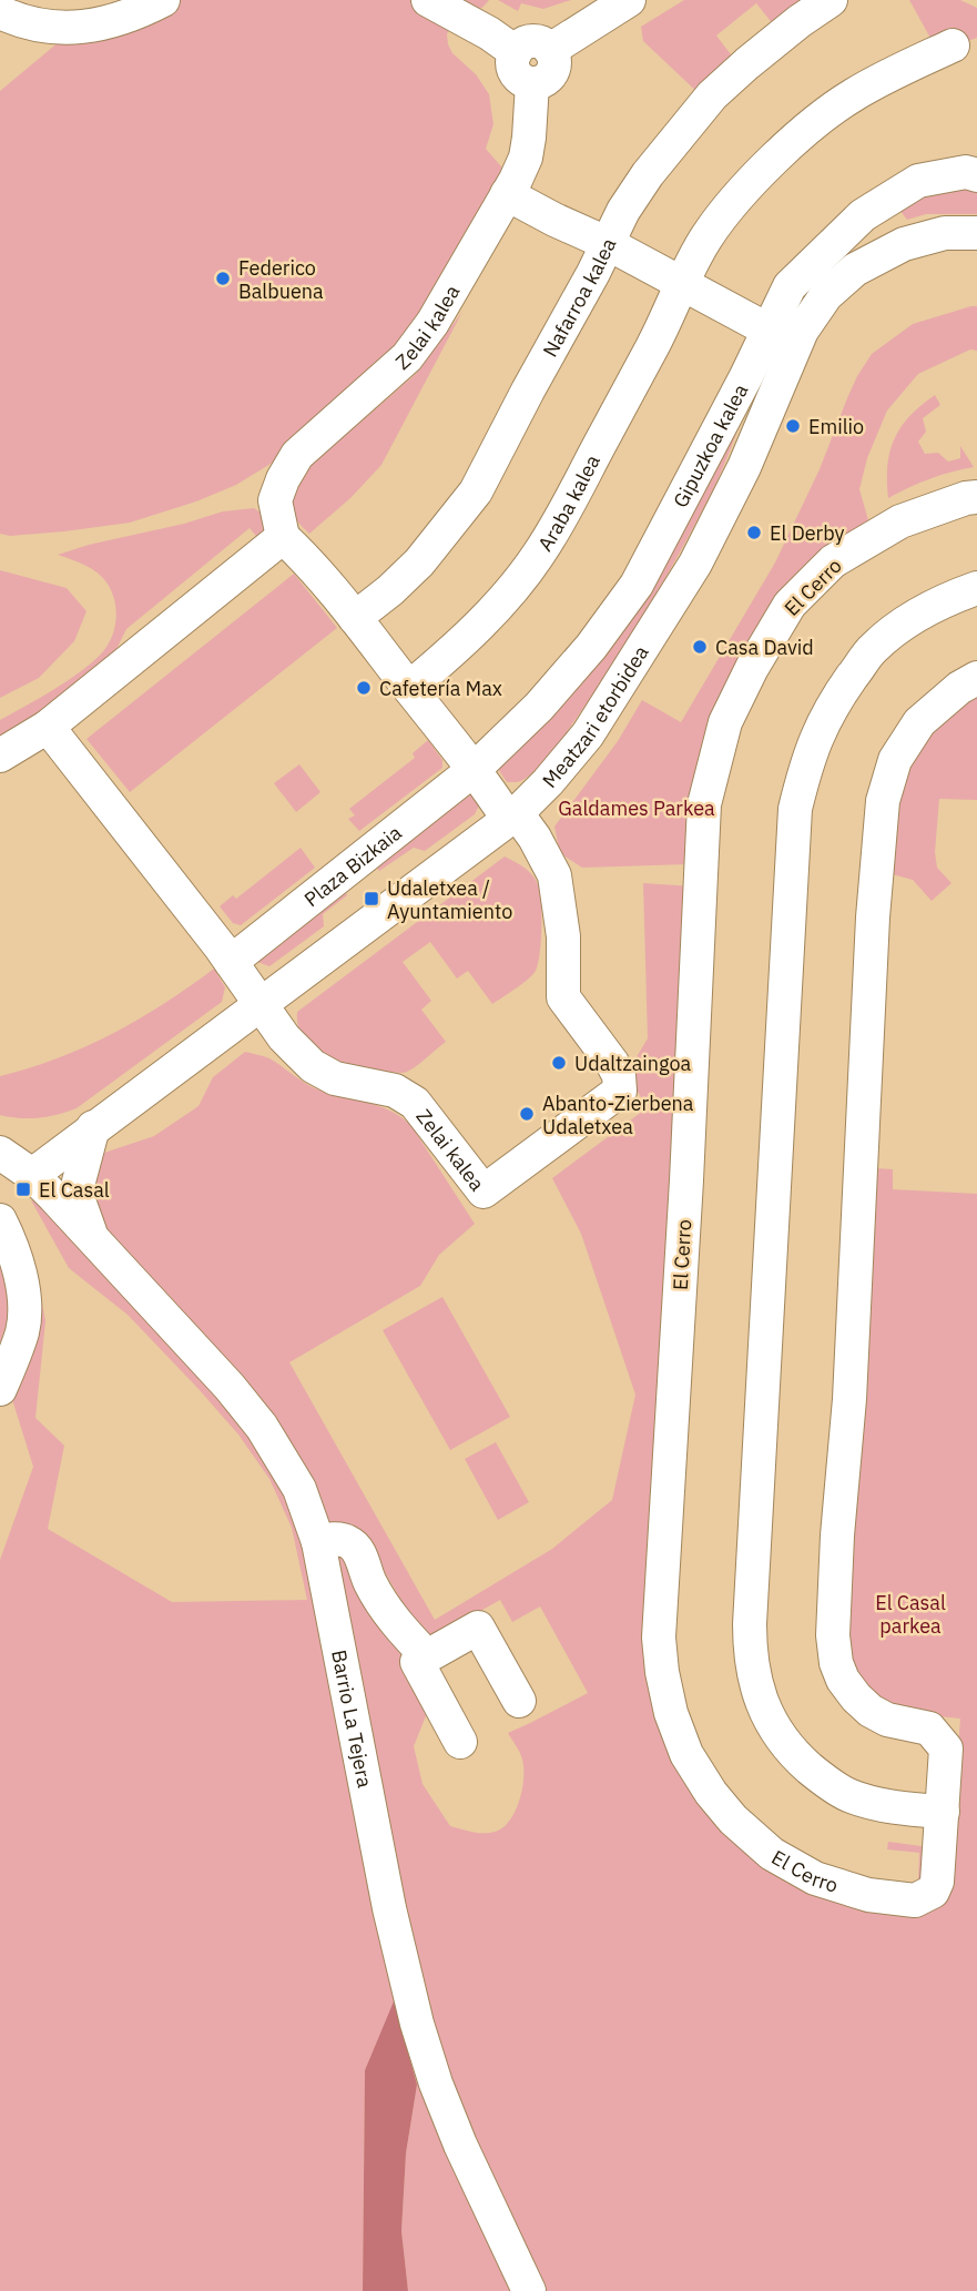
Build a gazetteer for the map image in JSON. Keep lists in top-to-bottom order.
{
  "streets": {
    "street": [
      "Nafarroa kalea",
      "Zelai kalea",
      "Gipuzkoa kalea",
      "Araba kalea",
      "El Cerro",
      "Meatzari etorbidea",
      "Plaza Bizkaia",
      "Barrio La Tejera"
    ]
  },
  "crossings": [
    ["Nafarroa kalea", "Zelai kalea"],
    ["Zelai kalea", "Gipuzkoa kalea"],
    ["Zelai kalea", "Araba kalea"],
    ["Zelai kalea", "Meatzari etorbidea"],
    ["Zelai kalea", "Plaza Bizkaia"],
    ["Gipuzkoa kalea", "Plaza Bizkaia"],
    ["Meatzari etorbidea", "Barrio La Tejera"]
  ],
  "parks": ["Galdames Parkea", "El Casal parkea"],
  "places": {
    "other": [
      "Federico Balbuena",
      "Emilio",
      "El Derby",
      "Casa David",
      "Cafetería Max",
      "Udaltzaingoa",
      "Abanto-Zierbena Udaletxea"
    ],
    "transit": ["Udaletxea / Ayuntamiento", "El Casal"]
  }
}
